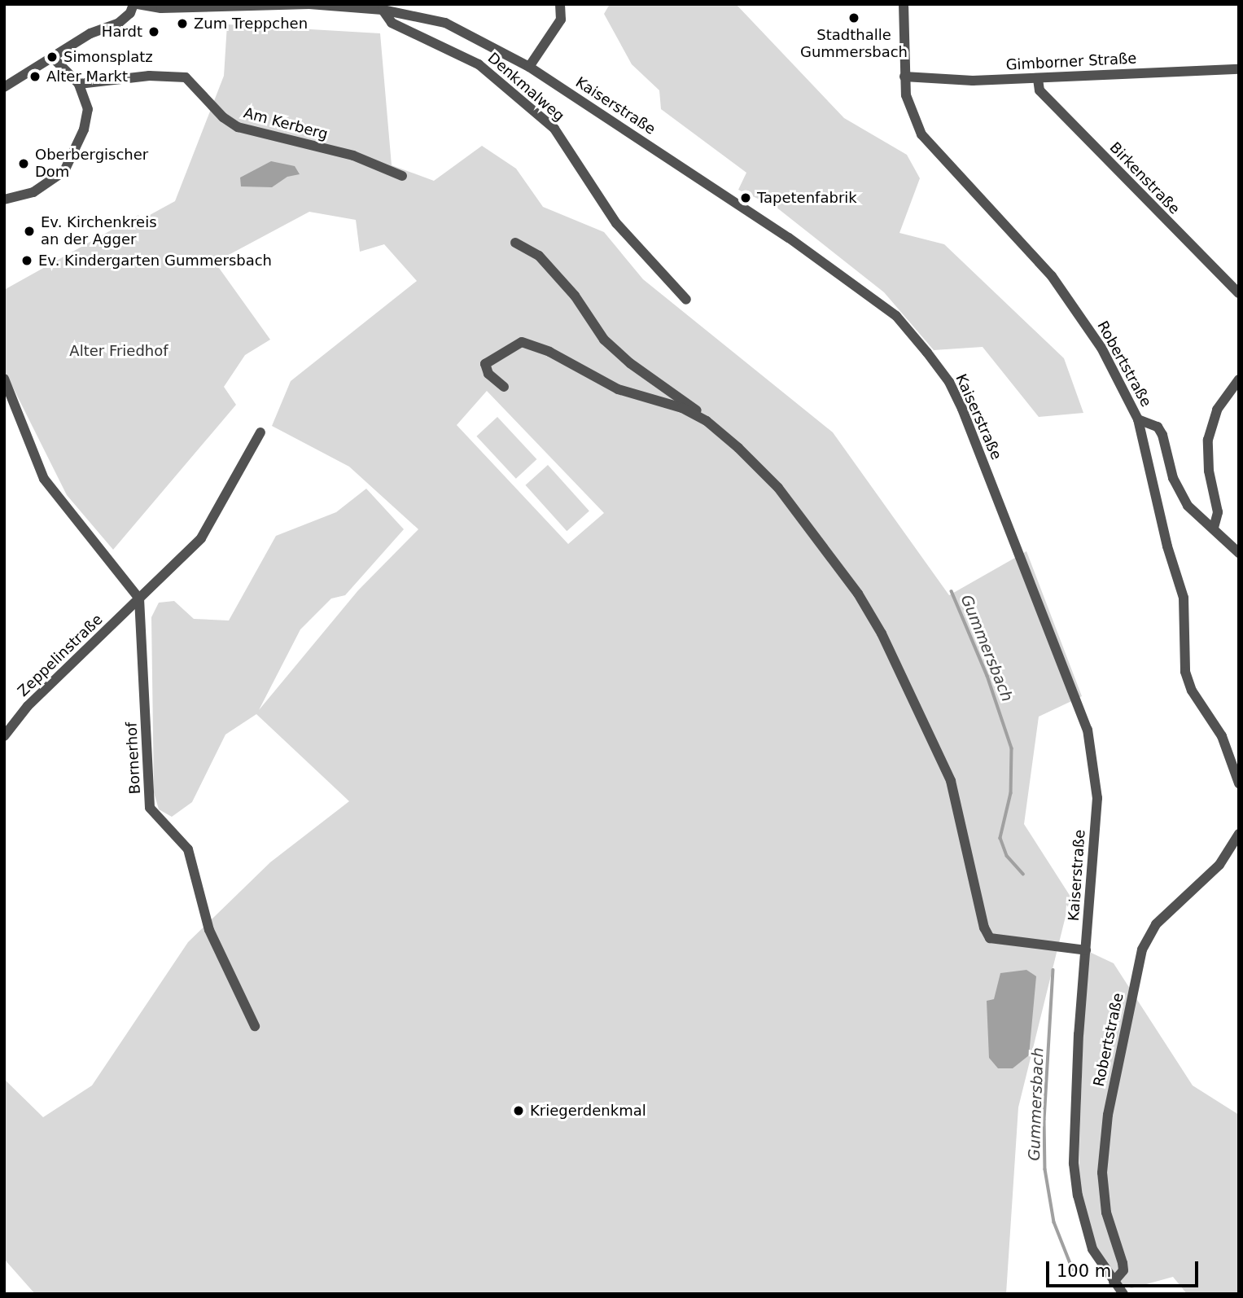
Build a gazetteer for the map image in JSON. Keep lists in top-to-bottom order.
{
  "streets": {
    "street": [
      "Gimborner Straße",
      "Denkmalweg",
      "Kaiserstraße",
      "Am Kerberg",
      "Birkenstraße",
      "Robertstraße",
      "Zeppelinstraße",
      "Bornerhof"
    ]
  },
  "crossings": [
    ["Gimborner Straße", "Birkenstraße"],
    ["Gimborner Straße", "Robertstraße"],
    ["Denkmalweg", "Kaiserstraße"],
    ["Kaiserstraße", "Robertstraße"],
    ["Zeppelinstraße", "Bornerhof"]
  ],
  "water": ["Gummersbach"],
  "parks": ["Alter Friedhof"],
  "places": [
    "Stadthalle Gummersbach",
    "Zum Treppchen",
    "Hardt",
    "Simonsplatz",
    "Alter Markt",
    "Oberbergischer Dom",
    "Tapetenfabrik",
    "Ev. Kirchenkreis an der Agger",
    "Ev. Kindergarten Gummersbach",
    "Kriegerdenkmal"
  ],
  "scale_bar": "100 m"
}
